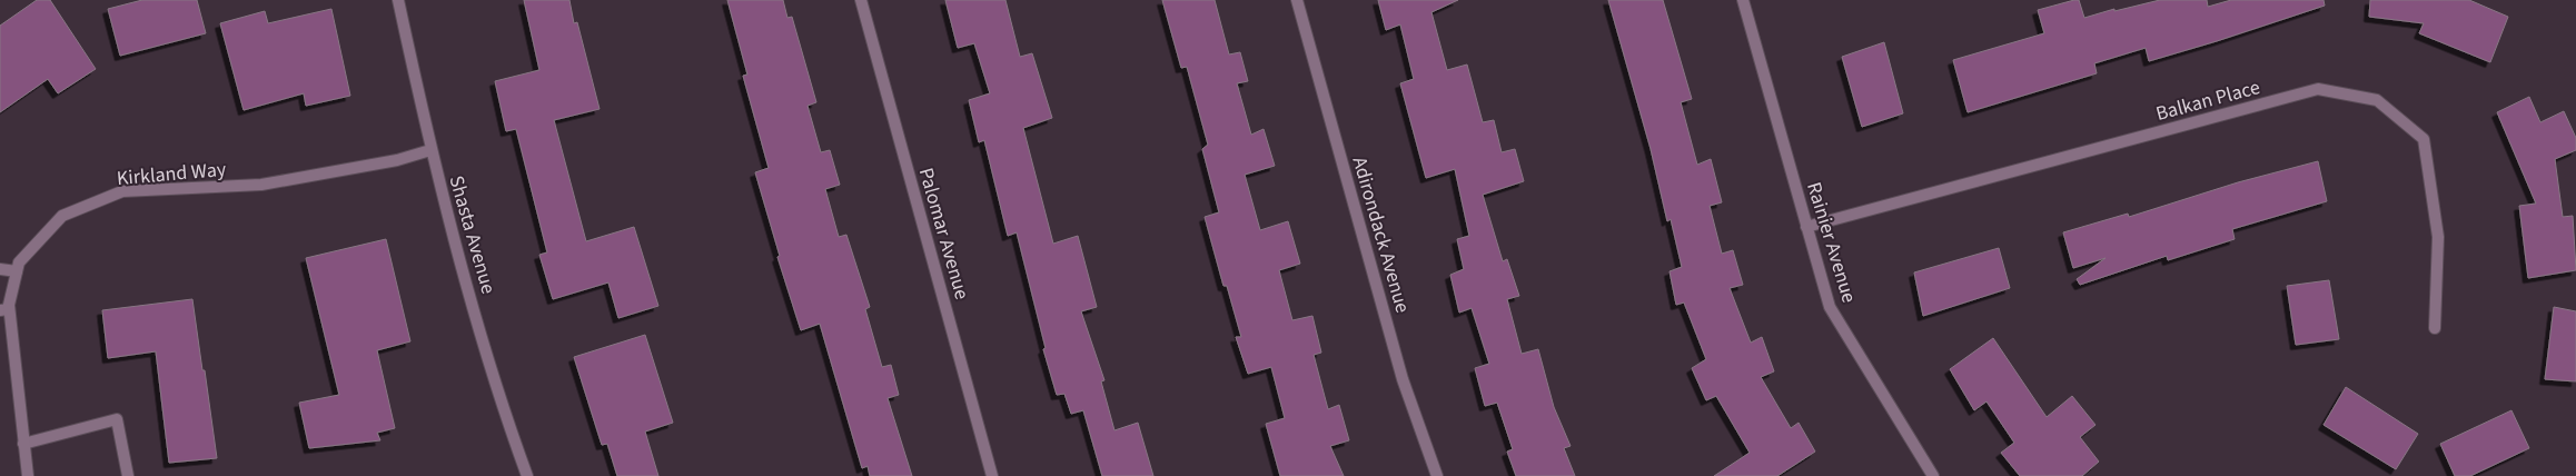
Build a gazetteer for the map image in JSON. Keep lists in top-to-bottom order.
{
  "streets": {
    "street": [
      "Balkan Place",
      "Kirkland Way",
      "Palomar Avenue",
      "Shasta Avenue",
      "Adirondack Avenue",
      "Rainier Avenue"
    ]
  },
  "crossings": [
    ["Balkan Place", "Rainier Avenue"],
    ["Kirkland Way", "Shasta Avenue"]
  ]
}
